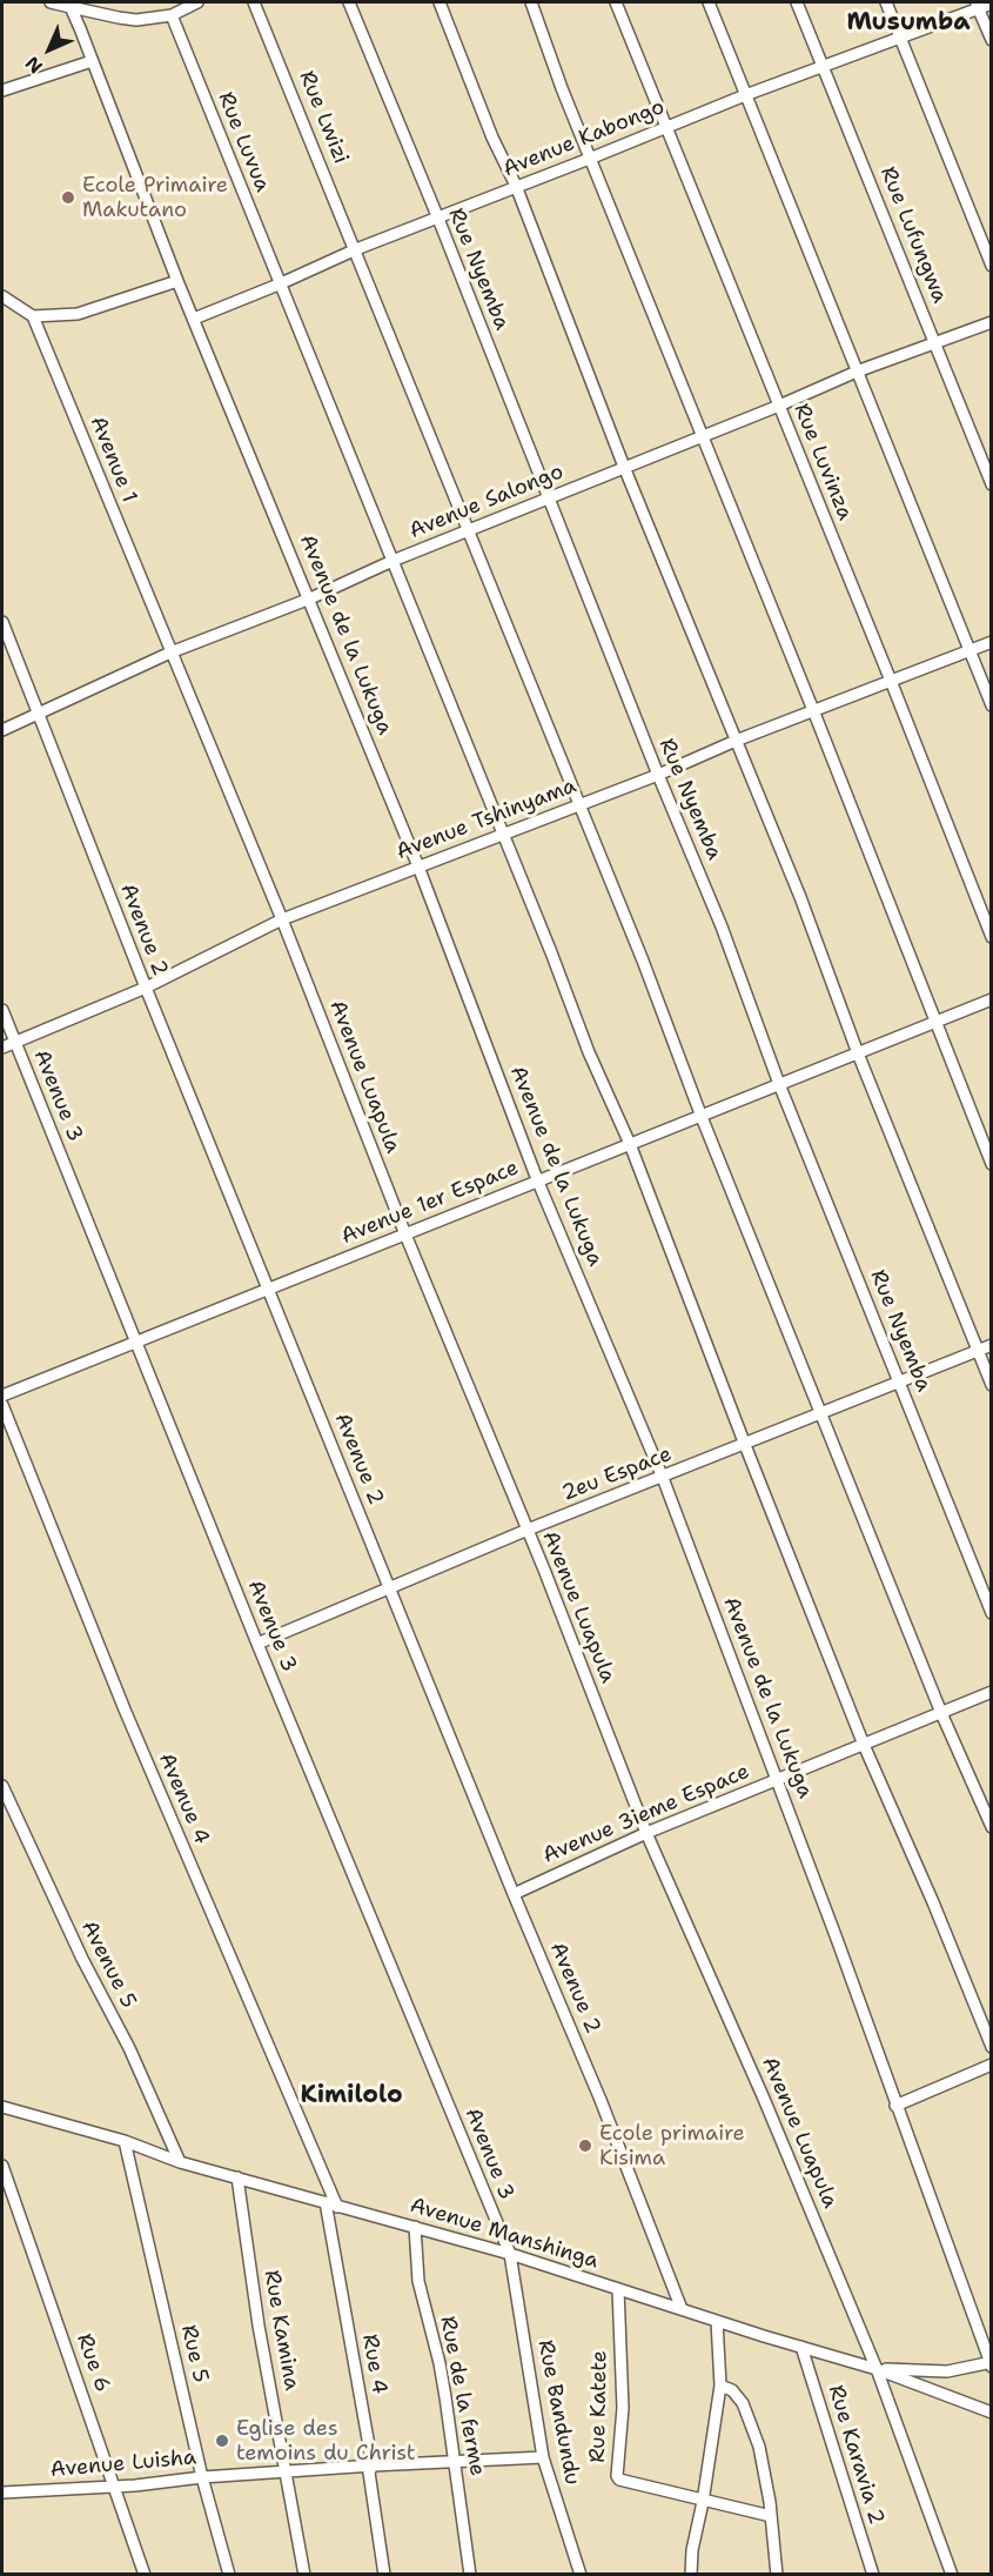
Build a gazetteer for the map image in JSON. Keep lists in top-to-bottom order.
{
  "streets": {
    "street": [
      "Rue Lwizi",
      "Avenue Kabongo",
      "Rue Luvua",
      "Rue Lufungwa",
      "Rue Nyemba",
      "Avenue 1",
      "Rue Luvinza",
      "Avenue Salongo",
      "Avenue de la Lukuga",
      "Avenue Tshinyama",
      "Avenue 2",
      "Avenue Luapula",
      "Avenue 3",
      "Avenue 1er Espace",
      "2eu Espace",
      "Avenue 4",
      "Avenue 3ieme Espace",
      "Avenue 5",
      "Avenue Manshinga",
      "Rue Kamina",
      "Rue 5",
      "Rue 6",
      "Rue 4",
      "Rue de la ferme",
      "Rue Katete",
      "Rue Bandundu",
      "Rue Karavia 2",
      "Avenue Luisha"
    ]
  },
  "crossings": [
    ["Rue Lwizi", "Avenue Kabongo"],
    ["Rue Lwizi", "Avenue Salongo"],
    ["Rue Lwizi", "Avenue Tshinyama"],
    ["Rue Lwizi", "Avenue 1er Espace"],
    ["Rue Lwizi", "2eu Espace"],
    ["Rue Lwizi", "Avenue 3ieme Espace"],
    ["Avenue Kabongo", "Rue Luvua"],
    ["Avenue Kabongo", "Rue Lufungwa"],
    ["Avenue Kabongo", "Rue Nyemba"],
    ["Avenue Kabongo", "Rue Luvinza"],
    ["Avenue Kabongo", "Avenue de la Lukuga"],
    ["Rue Luvua", "Avenue Salongo"],
    ["Rue Luvua", "Avenue Tshinyama"],
    ["Rue Luvua", "Avenue 1er Espace"],
    ["Rue Luvua", "2eu Espace"],
    ["Rue Luvua", "Avenue 3ieme Espace"],
    ["Rue Lufungwa", "Avenue Salongo"],
    ["Rue Nyemba", "Avenue Salongo"],
    ["Rue Nyemba", "Avenue Tshinyama"],
    ["Rue Nyemba", "Avenue 1er Espace"],
    ["Rue Nyemba", "2eu Espace"],
    ["Avenue 1", "Avenue Salongo"],
    ["Avenue 1", "Avenue Luapula"],
    ["Rue Luvinza", "Avenue Salongo"],
    ["Rue Luvinza", "Avenue Tshinyama"],
    ["Avenue Salongo", "Avenue de la Lukuga"],
    ["Avenue Salongo", "Avenue 2"],
    ["Avenue Salongo", "Avenue Luapula"],
    ["Avenue de la Lukuga", "Avenue Tshinyama"],
    ["Avenue de la Lukuga", "Avenue 1er Espace"],
    ["Avenue de la Lukuga", "2eu Espace"],
    ["Avenue de la Lukuga", "Avenue 3ieme Espace"],
    ["Avenue Tshinyama", "Avenue 2"],
    ["Avenue Tshinyama", "Avenue Luapula"],
    ["Avenue Tshinyama", "Avenue 3"],
    ["Avenue 2", "Avenue 1er Espace"],
    ["Avenue 2", "2eu Espace"],
    ["Avenue 2", "Avenue 3ieme Espace"],
    ["Avenue 2", "Avenue Manshinga"],
    ["Avenue Luapula", "Avenue 1er Espace"],
    ["Avenue Luapula", "2eu Espace"],
    ["Avenue Luapula", "Avenue 3ieme Espace"],
    ["Avenue Luapula", "Avenue Manshinga"],
    ["Avenue 3", "Avenue 1er Espace"],
    ["Avenue 3", "2eu Espace"],
    ["Avenue 3", "Avenue Manshinga"],
    ["Avenue 3", "Rue Bandundu"],
    ["Avenue 4", "Avenue Manshinga"],
    ["Avenue 4", "Rue 4"],
    ["Avenue 5", "Avenue Manshinga"],
    ["Avenue Manshinga", "Rue Kamina"],
    ["Avenue Manshinga", "Rue 5"],
    ["Avenue Manshinga", "Rue 4"],
    ["Avenue Manshinga", "Rue de la ferme"],
    ["Avenue Manshinga", "Rue Katete"],
    ["Avenue Manshinga", "Rue Bandundu"],
    ["Avenue Manshinga", "Rue Karavia 2"],
    ["Rue Kamina", "Avenue Luisha"],
    ["Rue 5", "Avenue Luisha"],
    ["Rue 6", "Avenue Luisha"],
    ["Rue 4", "Avenue Luisha"],
    ["Rue de la ferme", "Avenue Luisha"],
    ["Rue Bandundu", "Avenue Luisha"]
  ],
  "districts": ["Musumba", "Kimilolo"],
  "places": ["Ecole Primaire Makutano", "Ecole primaire Kisima", "Eglise des temoins du Christ"],
  "north": "bottom left"
}
